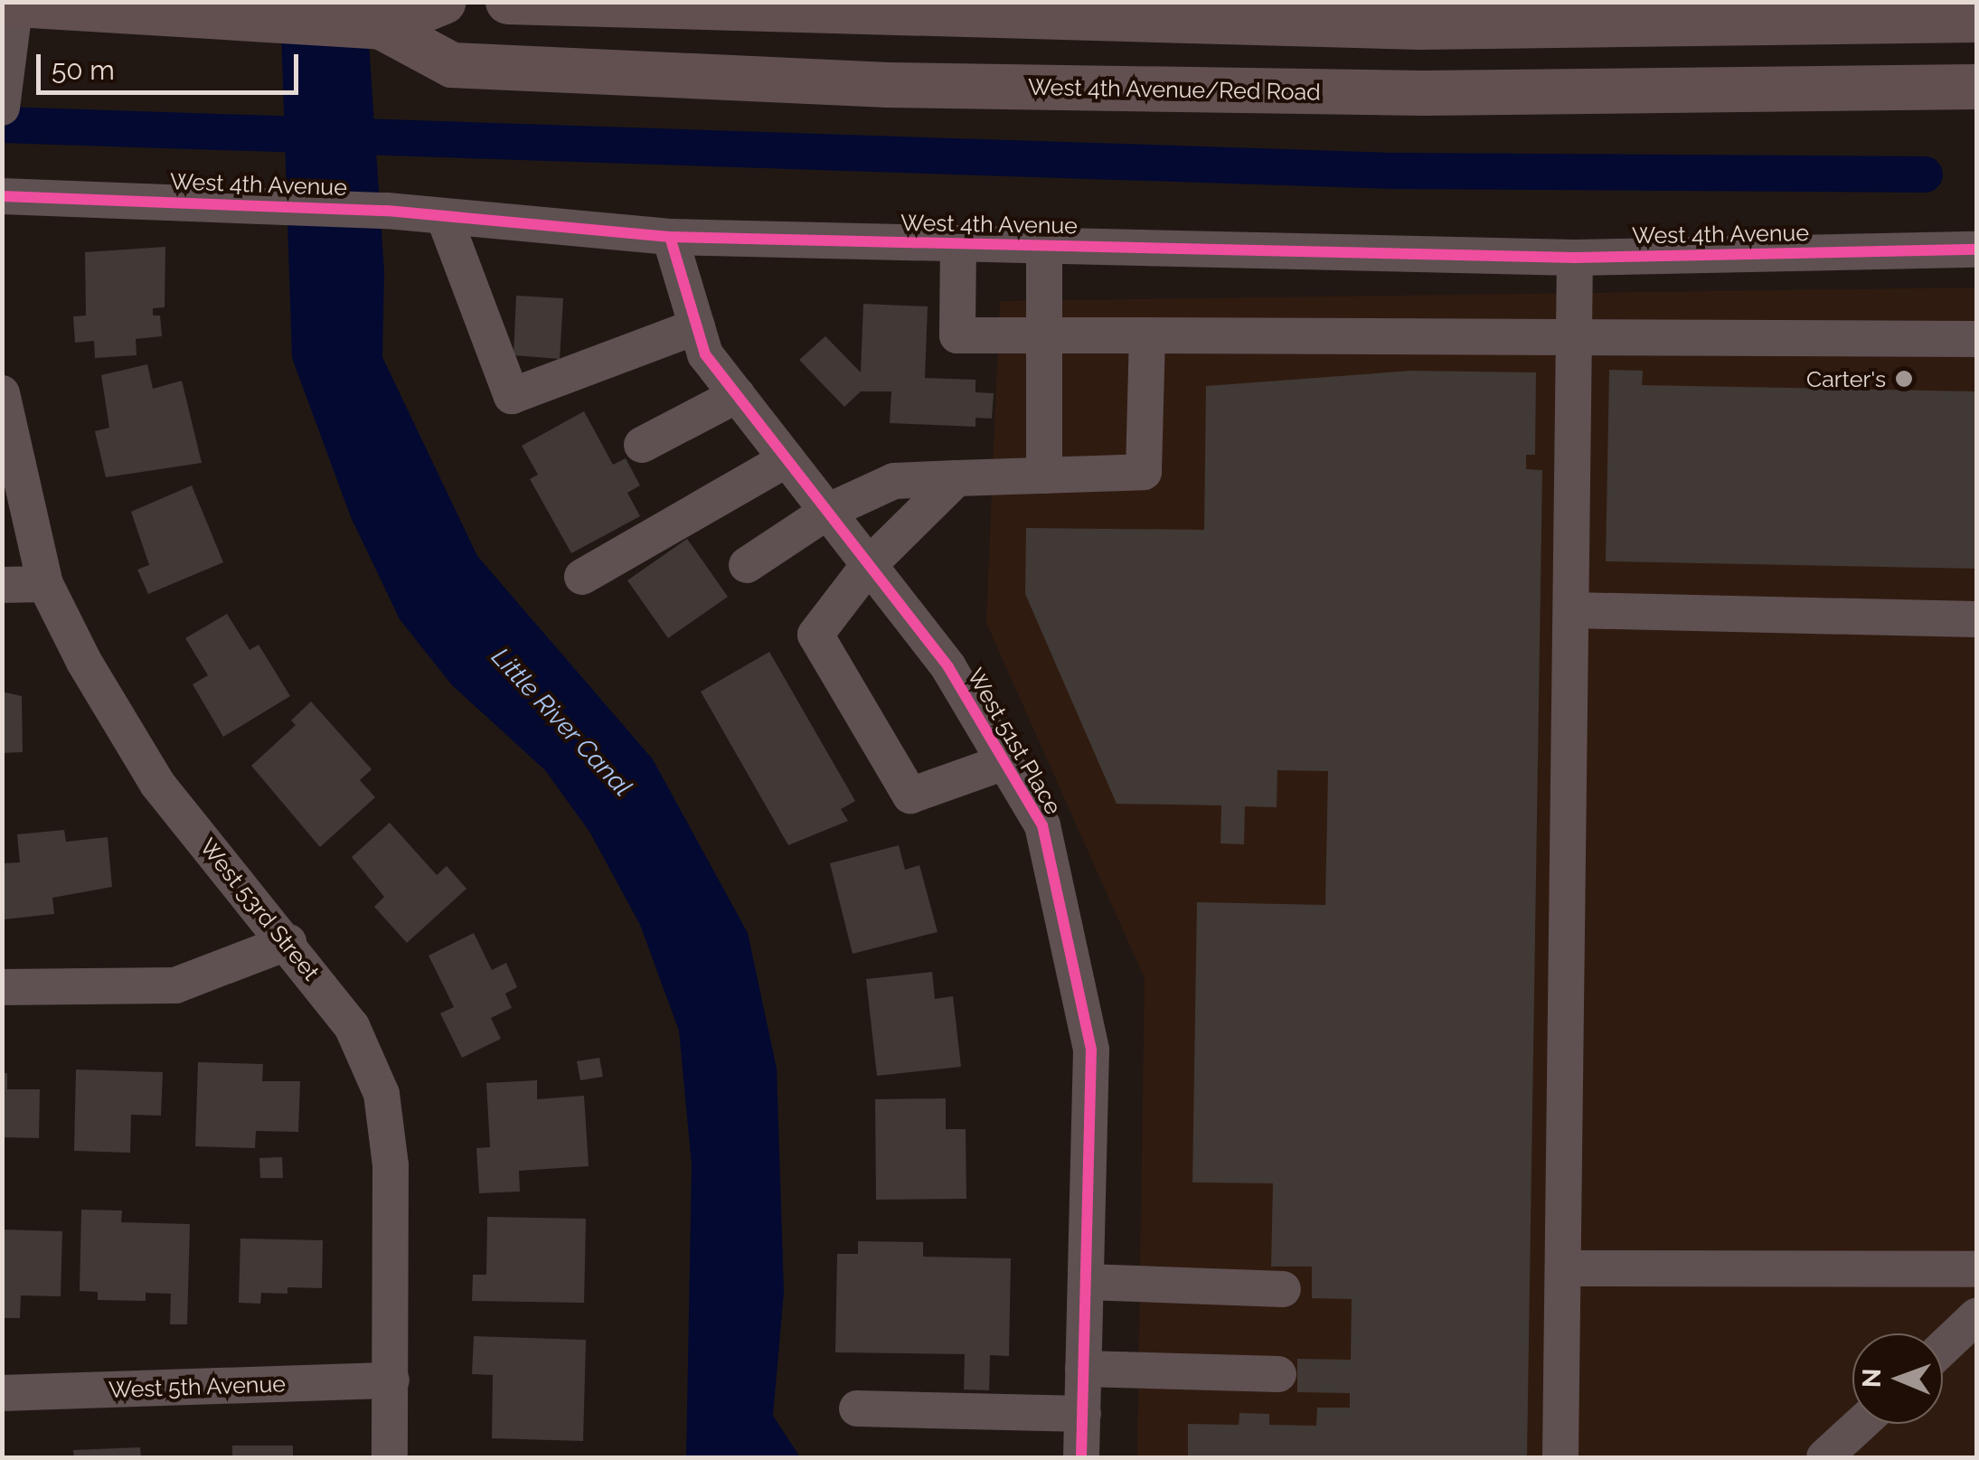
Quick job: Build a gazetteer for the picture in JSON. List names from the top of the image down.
{
  "streets": {
    "main road": ["West 4th Avenue/Red Road"],
    "street": [
      "West 4th Avenue",
      "West 51st Place",
      "West 53rd Street",
      "West 5th Avenue"
    ]
  },
  "crossings": [
    ["West 4th Avenue", "West 51st Place"],
    ["West 53rd Street", "West 5th Avenue"]
  ],
  "water": ["Little River Canal"],
  "places": ["Carter's"],
  "scale_bar": "50 m",
  "north": "left"
}
